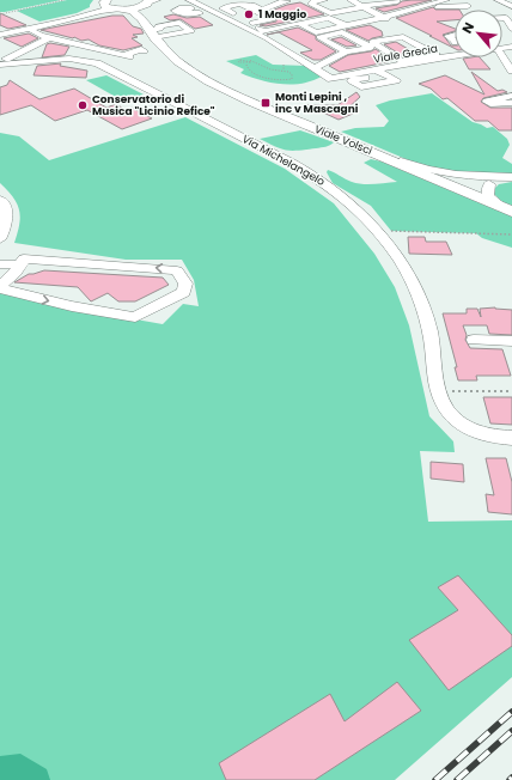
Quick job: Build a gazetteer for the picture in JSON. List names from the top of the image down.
{
  "streets": {
    "main road": ["Viale Volsci"],
    "street": ["Viale Grecia", "Via Michelangelo"]
  },
  "places": {
    "other": ["1 Maggio", "Conservatorio di Musica \"Licinio Refice\""],
    "transit": ["Monti Lepini , inc v Mascagni"]
  },
  "north": "top left"
}
